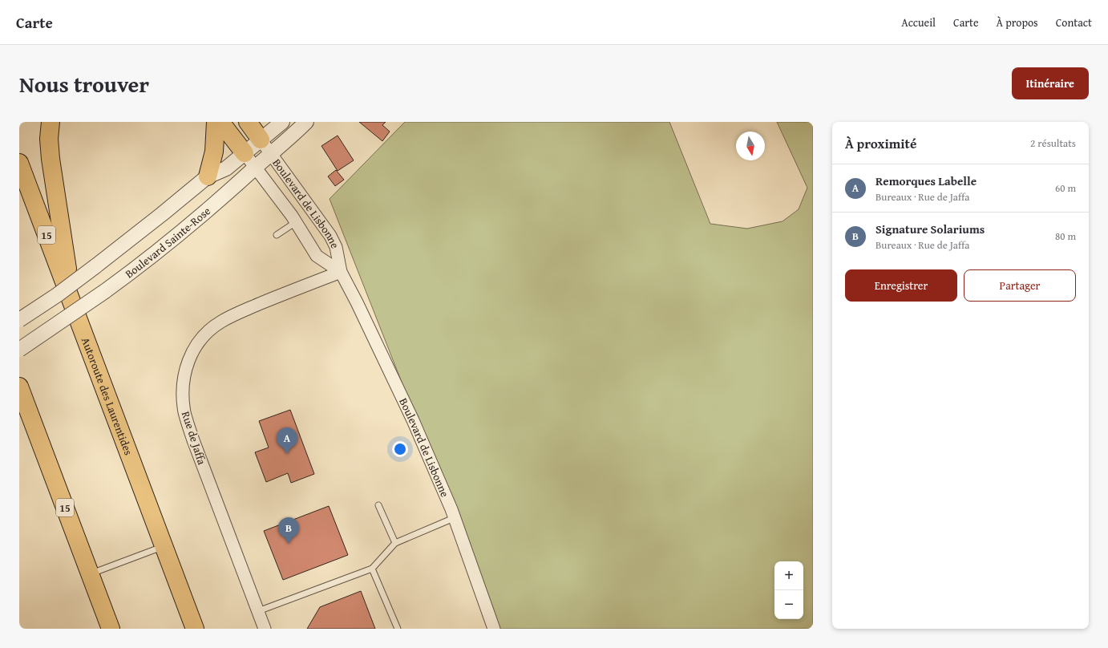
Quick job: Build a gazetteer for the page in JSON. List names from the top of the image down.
{
  "streets": {
    "highway": ["15", "Autoroute des Laurentides"],
    "street": ["Boulevard de Lisbonne", "Boulevard Sainte-Rose", "Rue de Jaffa"]
  },
  "crossings": [
    ["Boulevard de Lisbonne", "Boulevard Sainte-Rose"],
    ["Boulevard de Lisbonne", "Rue de Jaffa"]
  ],
  "north": "bottom",
  "page": {
    "header": "Carte",
    "nav": [
      "Accueil",
      "Carte",
      "À propos",
      "Contact"
    ],
    "title": "Nous trouver",
    "buttons": [
      "Itinéraire",
      ["Enregistrer", "Partager"]
    ],
    "heading": ["À proximité", "2 résultats"],
    "list": [
      {
        "mark": "A",
        "name": "Remorques Labelle",
        "note": "Bureaux · Rue de Jaffa",
        "value": "60 m"
      },
      {
        "mark": "B",
        "name": "Signature Solariums",
        "note": "Bureaux · Rue de Jaffa",
        "value": "80 m"
      }
    ],
    "pins": ["A", "B"],
    "map_buttons": ["+", "−"]
  }
}
